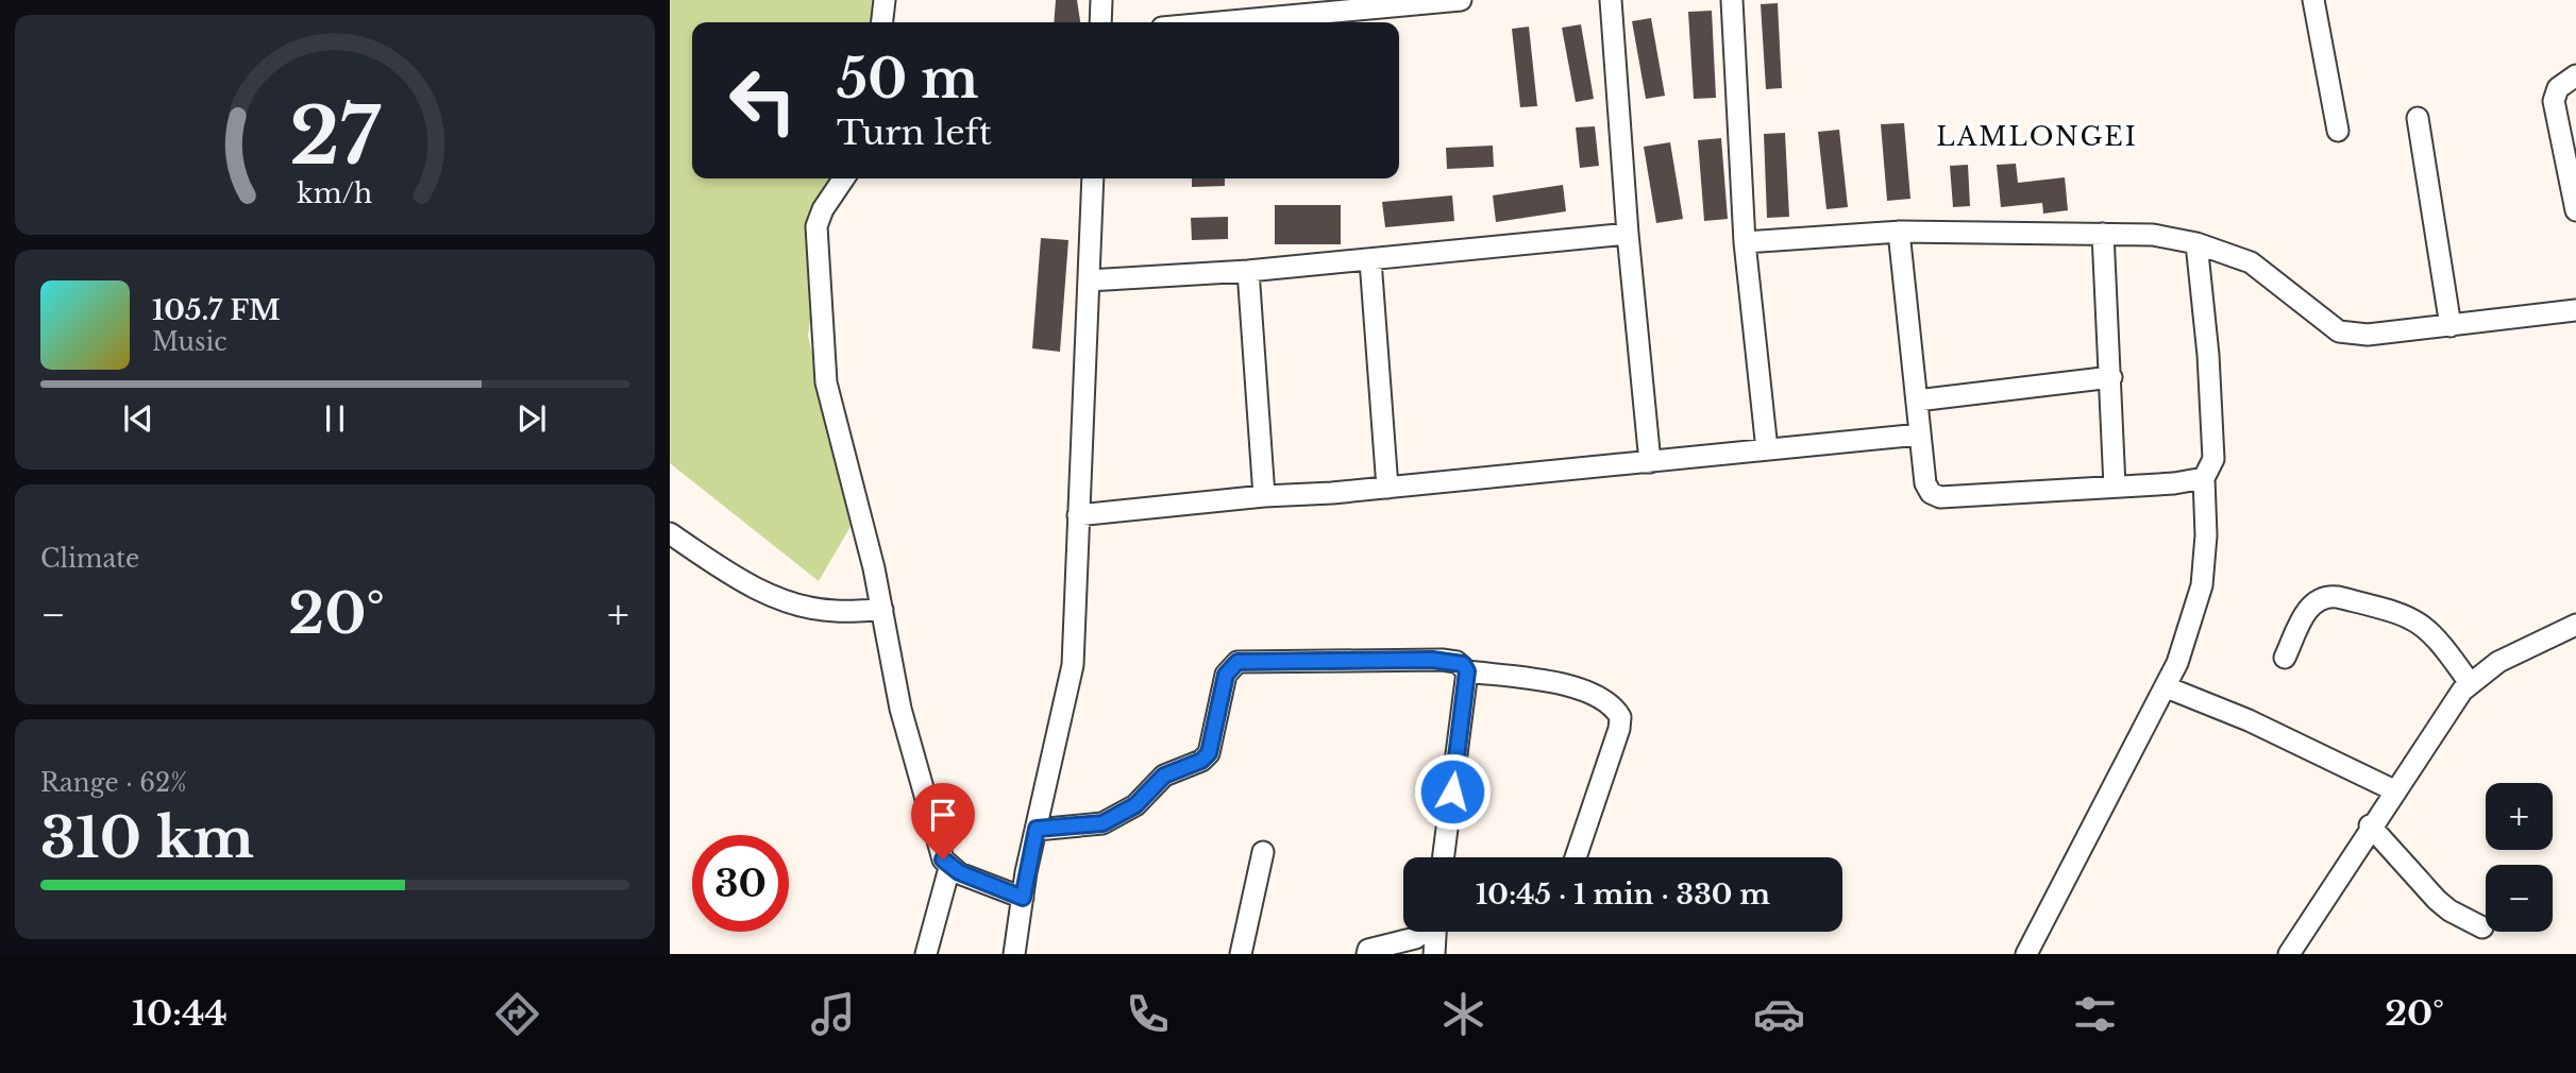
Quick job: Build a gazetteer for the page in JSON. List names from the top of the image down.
{
  "districts": ["LAMLONGEI"],
  "page": {
    "turn": ["50 m", "Turn left"],
    "song": ["105.7 FM", "Music"],
    "tile": [
      "Climate",
      ["Range · 62%", "310 km"]
    ],
    "heat": ["−", "20°", "+"],
    "map_buttons": ["+", "−"],
    "limit": "30",
    "trip": "10:45 · 1 min · 330 m",
    "tabs": ["10:44", "20°"],
    "gauge": ["27", "km/h"]
  }
}
